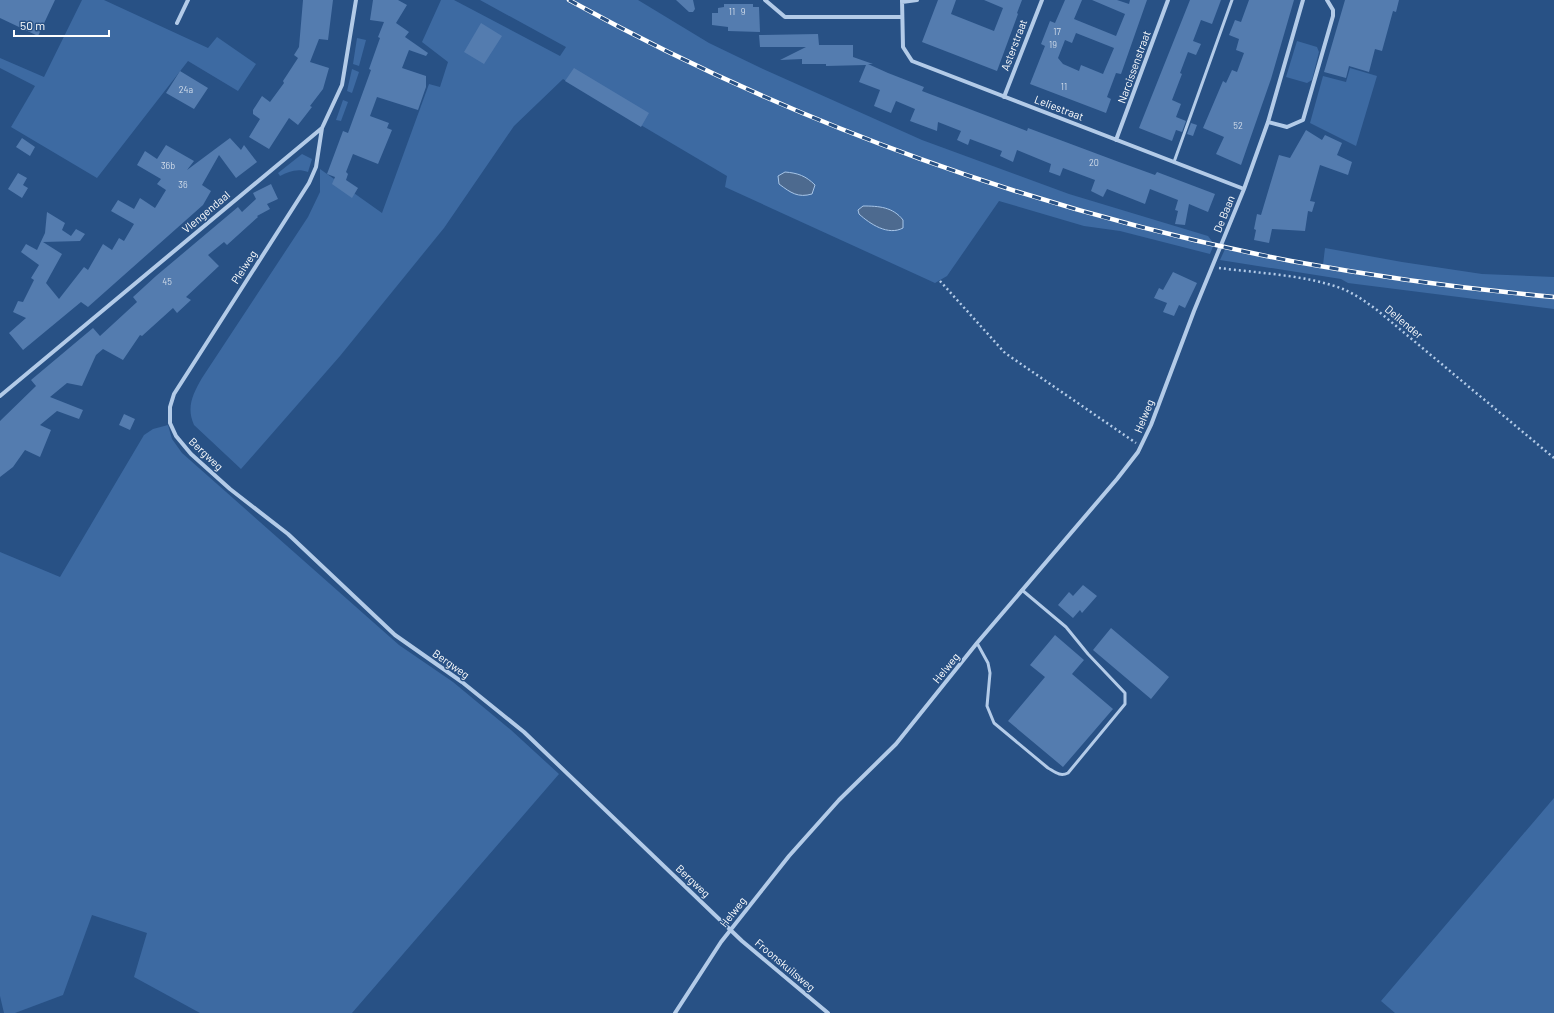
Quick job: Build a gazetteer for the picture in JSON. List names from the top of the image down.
{
  "streets": {
    "street": [
      "Asterstraat",
      "Narcissenstraat",
      "Leliestraat",
      "Vlengendaal",
      "De Baan",
      "Pleiweg",
      "Helweg",
      "Bergweg",
      "Froonskuilsweg"
    ],
    "path": ["Dellender"]
  },
  "crossings": [
    ["Asterstraat", "Leliestraat"],
    ["Narcissenstraat", "Leliestraat"],
    ["Leliestraat", "De Baan"],
    ["Vlengendaal", "Pleiweg"],
    ["De Baan", "Dellender"],
    ["De Baan", "Helweg"],
    ["Pleiweg", "Bergweg"],
    ["Helweg", "Bergweg"],
    ["Helweg", "Froonskuilsweg"],
    ["Bergweg", "Froonskuilsweg"]
  ],
  "house_numbers": [
    "11",
    "9",
    "17",
    "19",
    "11",
    "24a",
    "52",
    "20",
    "36b",
    "36",
    "45"
  ],
  "scale_bar": "50 m"
}
